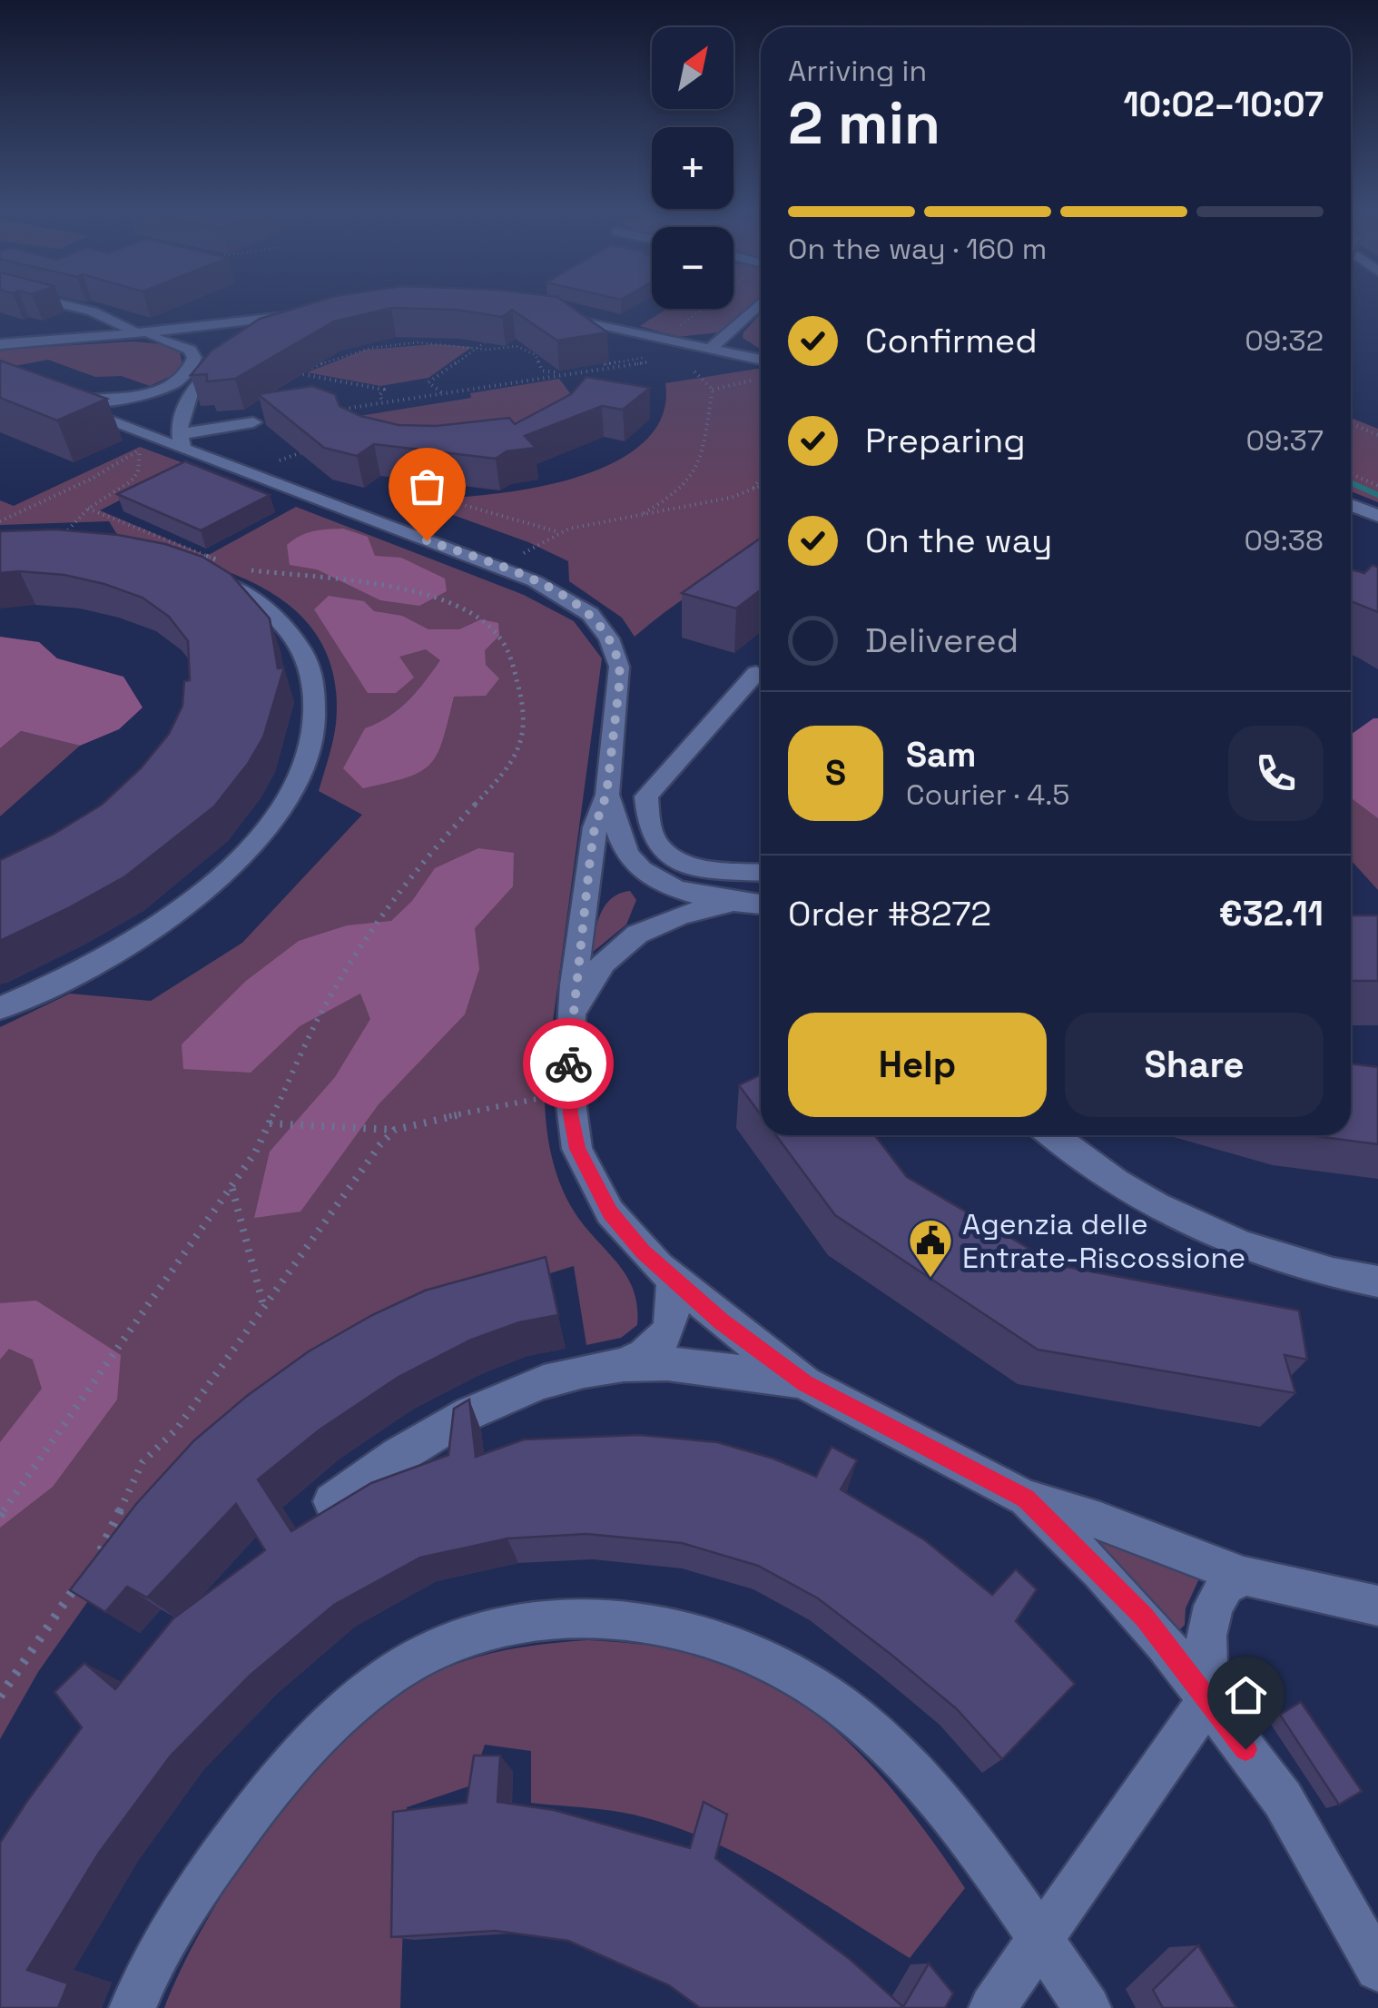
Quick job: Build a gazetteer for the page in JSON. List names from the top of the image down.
{
  "places": {
    "public building": ["Agenzia delle Entrate-Riscossione"]
  },
  "north": "top right",
  "page": {
    "map_buttons": ["+", "−"],
    "heading": ["2 min", "Arriving in", "10:02–10:07"],
    "panel": [
      "Sam",
      "Courier · 4.5",
      "Order #8272",
      "€32.11"
    ],
    "bar": "On the way · 160 m",
    "list": [
      ["Confirmed", "09:32"],
      ["Preparing", "09:37"],
      ["On the way", "09:38"],
      "Delivered"
    ],
    "round": "S",
    "buttons": ["Help", "Share"]
  }
}
